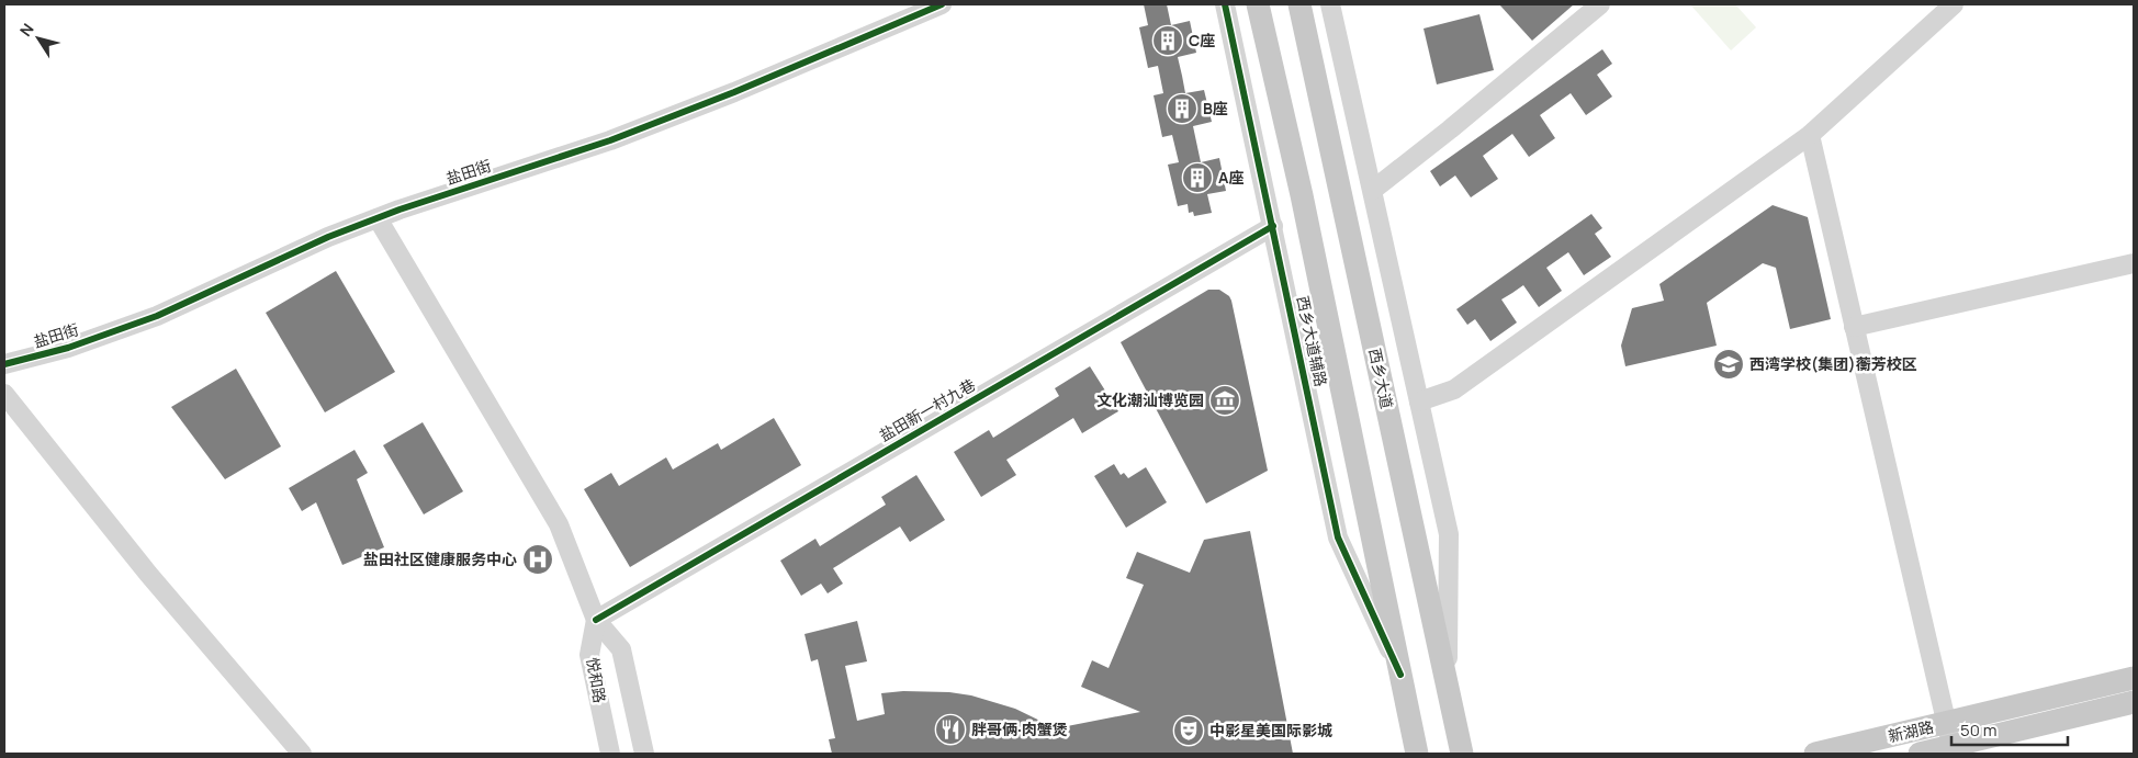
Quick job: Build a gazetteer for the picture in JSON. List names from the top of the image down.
{
  "streets": {
    "main road": ["西乡大道", "新湖路"],
    "street": [
      "盐田街",
      "西乡大道辅路",
      "盐田新一村九巷",
      "悦和路"
    ]
  },
  "crossings": [
    ["西乡大道辅路", "盐田新一村九巷"],
    ["盐田新一村九巷", "悦和路"]
  ],
  "places": {
    "building": ["C座", "B座", "A座"],
    "school or university": ["西湾学校(集团)蘅芳校区"],
    "museum": ["文化潮汕博览园"],
    "hospital": ["盐田社区健康服务中心"],
    "restaurant": ["胖哥俩·肉蟹煲"],
    "theatre": ["中影星美国际影城"]
  },
  "scale_bar": "50 m",
  "north": "top left"
}
